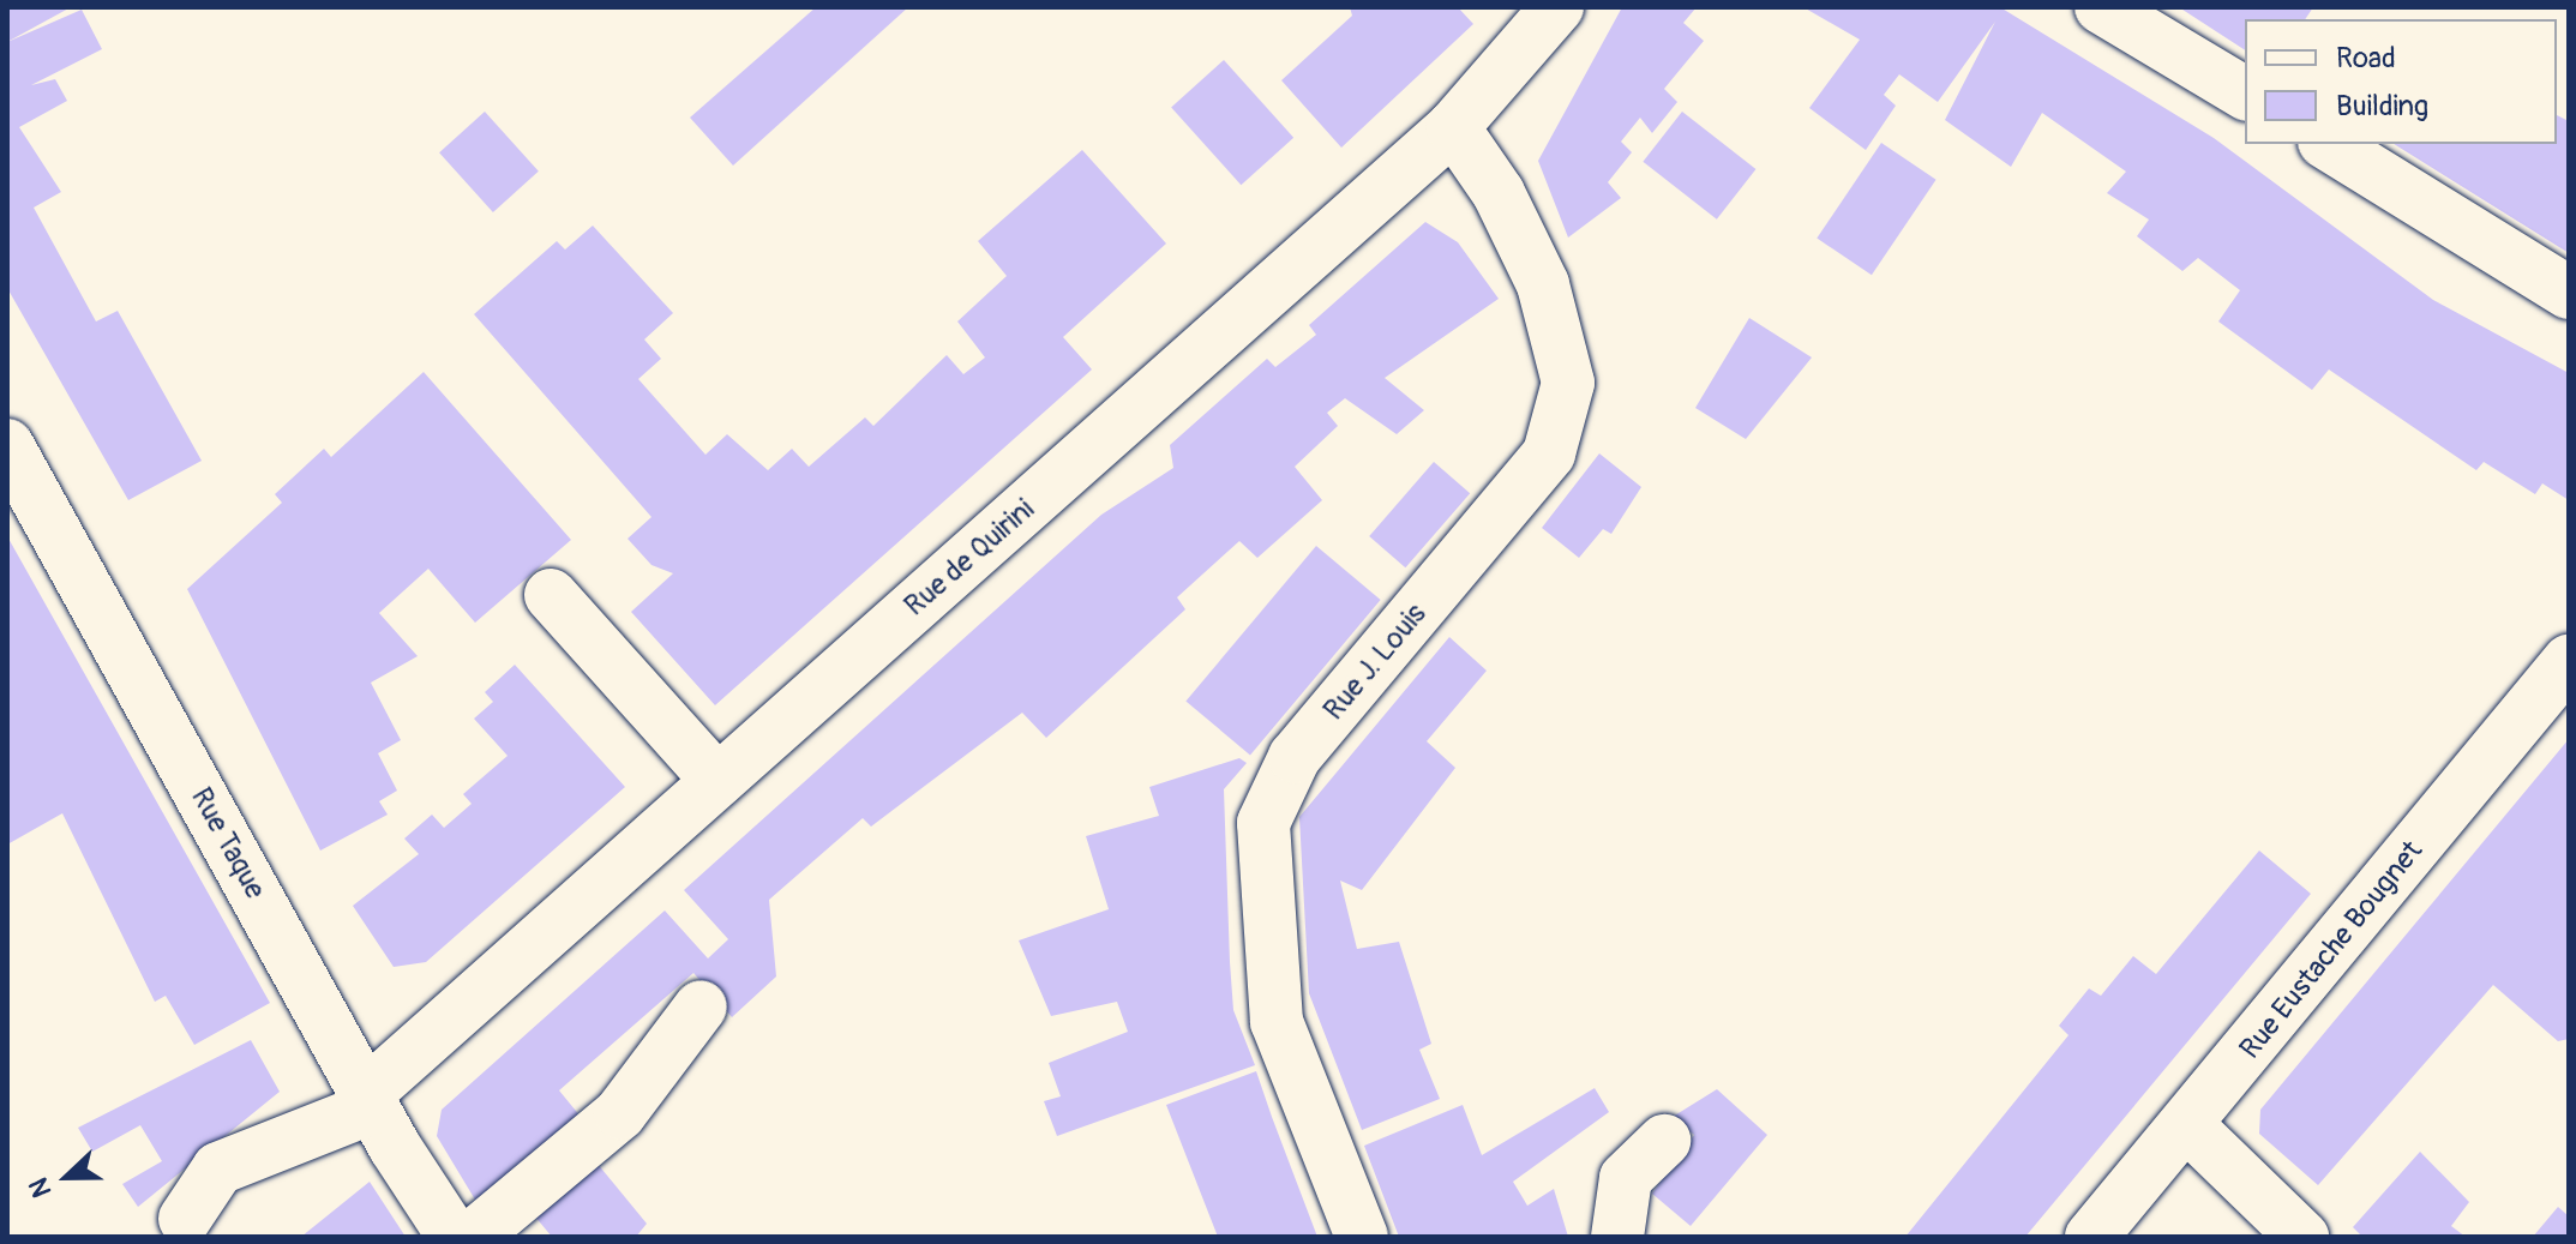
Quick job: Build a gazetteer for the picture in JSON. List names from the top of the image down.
{
  "streets": {
    "street": [
      "Rue de Quirini",
      "Rue J. Louis",
      "Rue Taque",
      "Rue Eustache Bougnet"
    ]
  },
  "crossings": [
    ["Rue de Quirini", "Rue J. Louis"],
    ["Rue de Quirini", "Rue Taque"]
  ],
  "legend": ["Road", "Building"],
  "north": "left"
}
